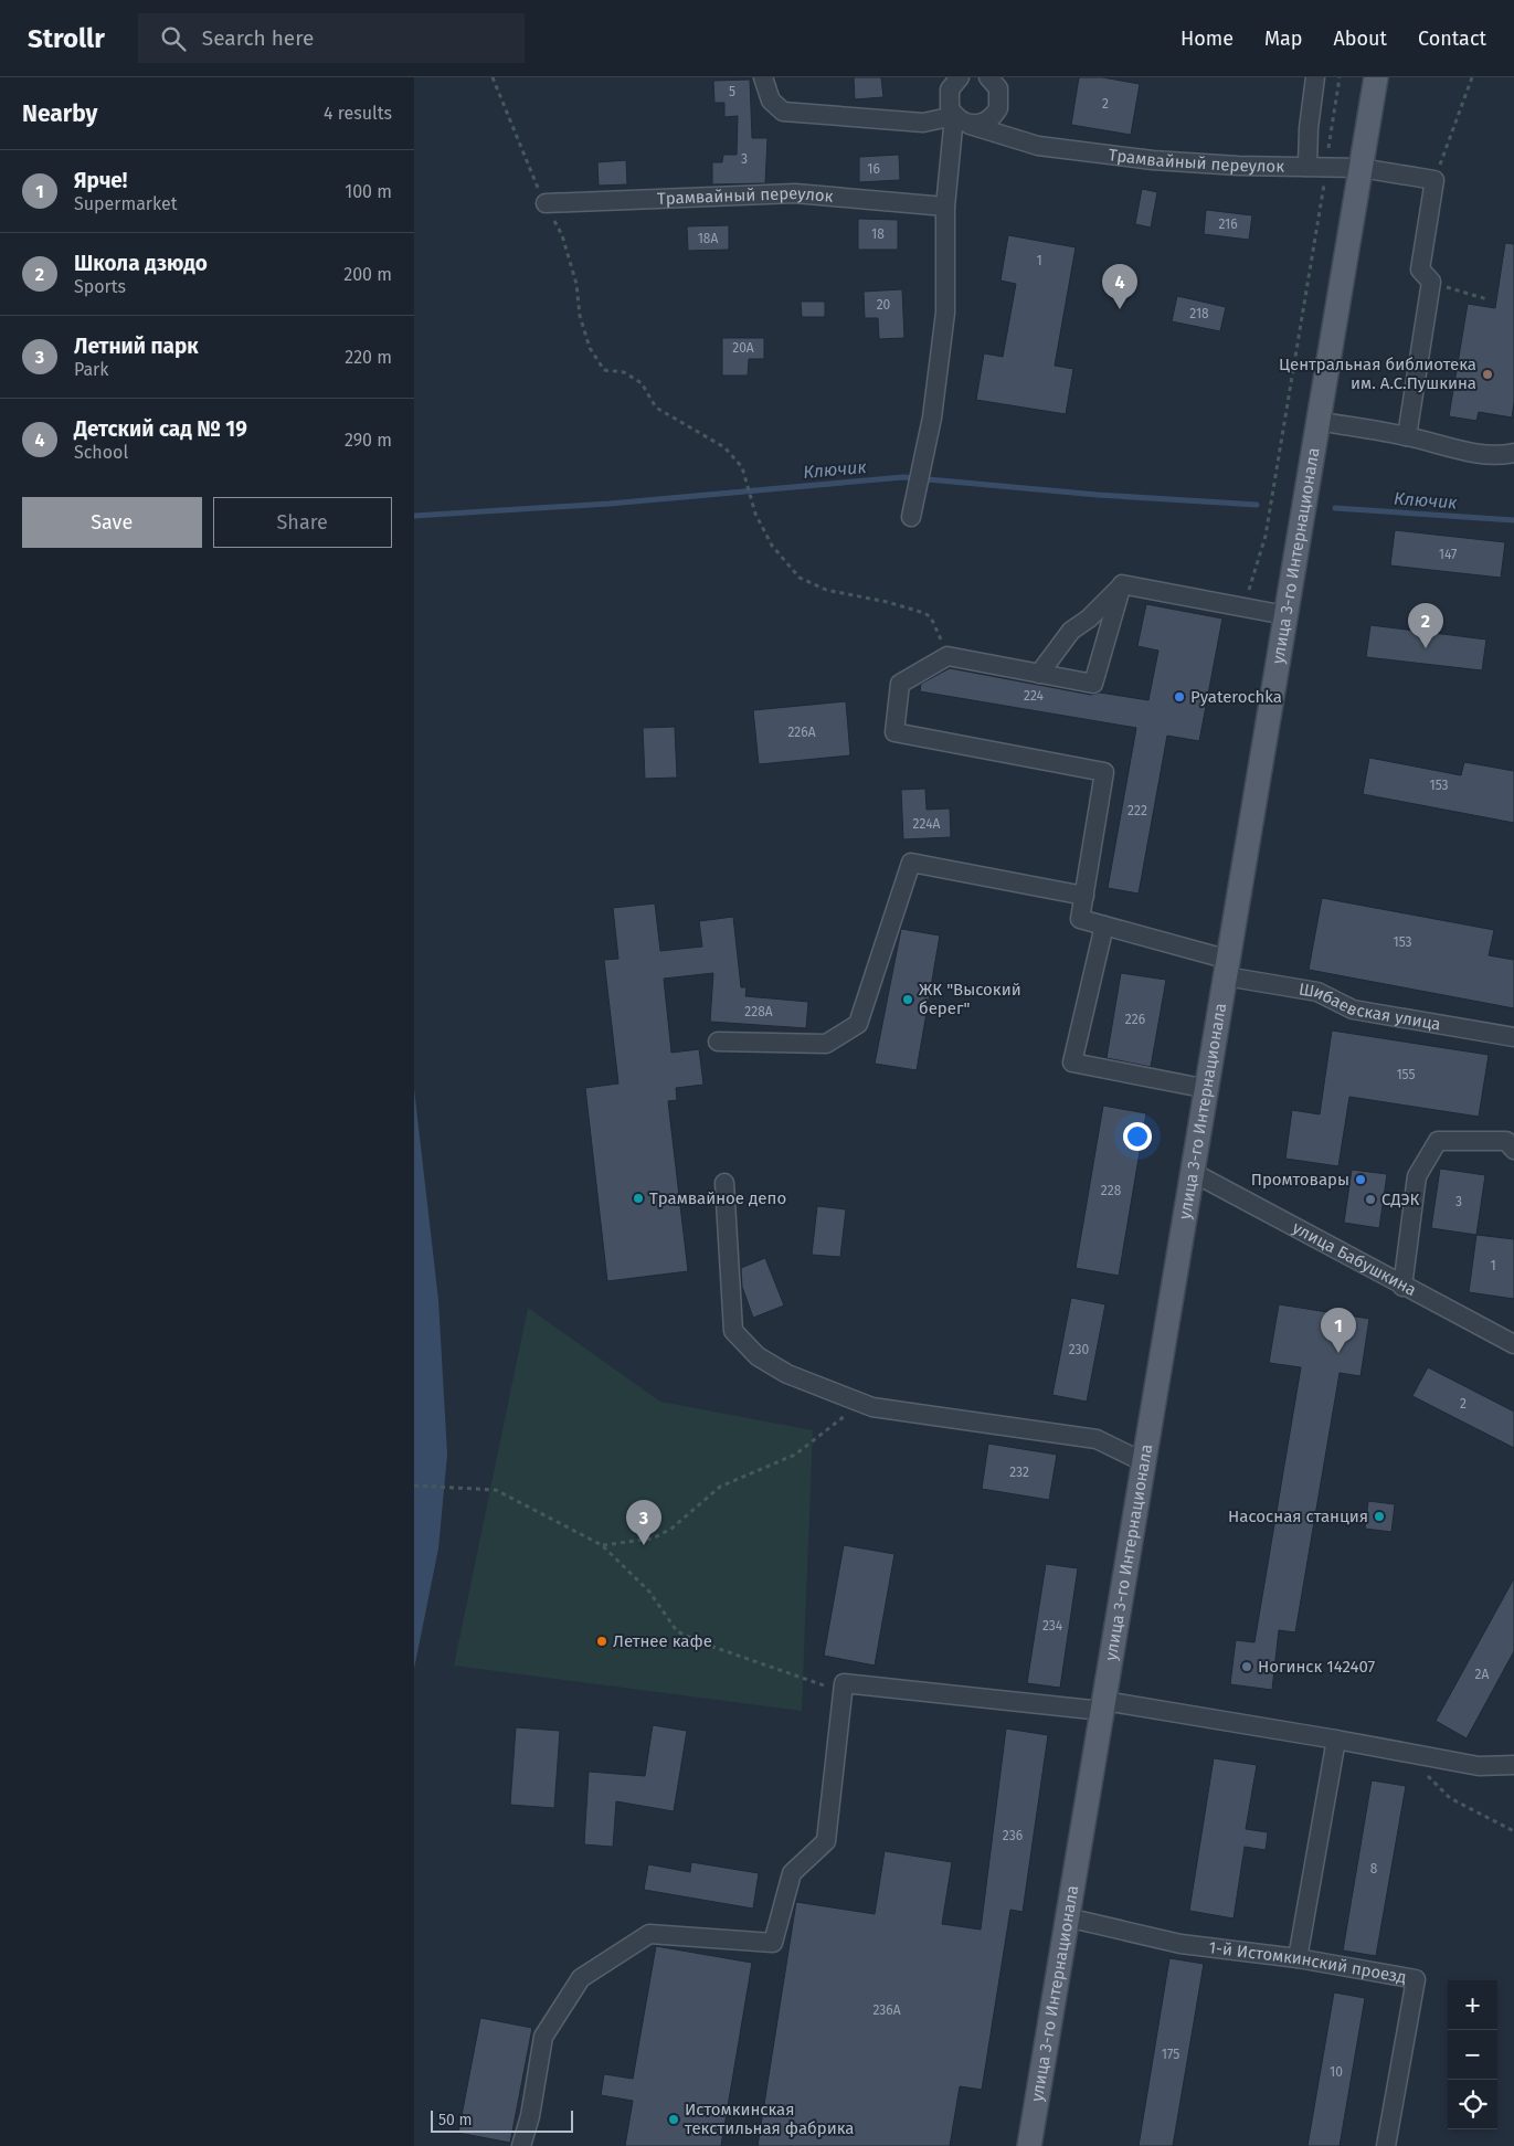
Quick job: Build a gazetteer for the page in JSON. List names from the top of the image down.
{
  "streets": {
    "main road": ["улица 3-го Интернационала"],
    "street": [
      "Трамвайный переулок",
      "Шибаевская улица",
      "улица Бабушкина",
      "1-й Истомкинский проезд"
    ]
  },
  "crossings": [
    ["Трамвайный переулок", "улица 3-го Интернационала"],
    ["улица 3-го Интернационала", "Шибаевская улица"],
    ["улица 3-го Интернационала", "улица Бабушкина"],
    ["улица 3-го Интернационала", "1-й Истомкинский проезд"]
  ],
  "water": ["Ключик"],
  "places": [
    "Центральная библиотека им. А.С.Пушкина",
    "Pyaterochka",
    "ЖК \"Высокий берег\"",
    "Промтовары",
    "Трамвайное депо",
    "СДЭК",
    "Насосная станция",
    "Летнее кафе",
    "Ногинск 142407",
    "Истомкинская текстильная фабрика"
  ],
  "house_numbers": [
    "5",
    "2",
    "3",
    "16",
    "216",
    "18",
    "18А",
    "1",
    "20",
    "218",
    "20А",
    "147",
    "224",
    "226А",
    "153",
    "222",
    "224А",
    "153",
    "228А",
    "226",
    "155",
    "228",
    "3",
    "1",
    "230",
    "2",
    "232",
    "234",
    "2А",
    "236",
    "8",
    "236А",
    "175",
    "10"
  ],
  "scale_bar": "50 m",
  "page": {
    "header": "Strollr",
    "search": "Search here",
    "nav": [
      "Home",
      "Map",
      "About",
      "Contact"
    ],
    "heading": ["Nearby", "4 results"],
    "list": [
      {
        "mark": "1",
        "name": "Ярче!",
        "note": "Supermarket",
        "value": "100 m"
      },
      {
        "mark": "2",
        "name": "Школа дзюдо",
        "note": "Sports",
        "value": "200 m"
      },
      {
        "mark": "3",
        "name": "Летний парк",
        "note": "Park",
        "value": "220 m"
      },
      {
        "mark": "4",
        "name": "Детский сад № 19",
        "note": "School",
        "value": "290 m"
      }
    ],
    "pins": [
      "4",
      "2",
      "1",
      "3"
    ],
    "buttons": ["Save", "Share"],
    "map_buttons": ["+", "−"],
    "scale": "50 m"
  }
}
